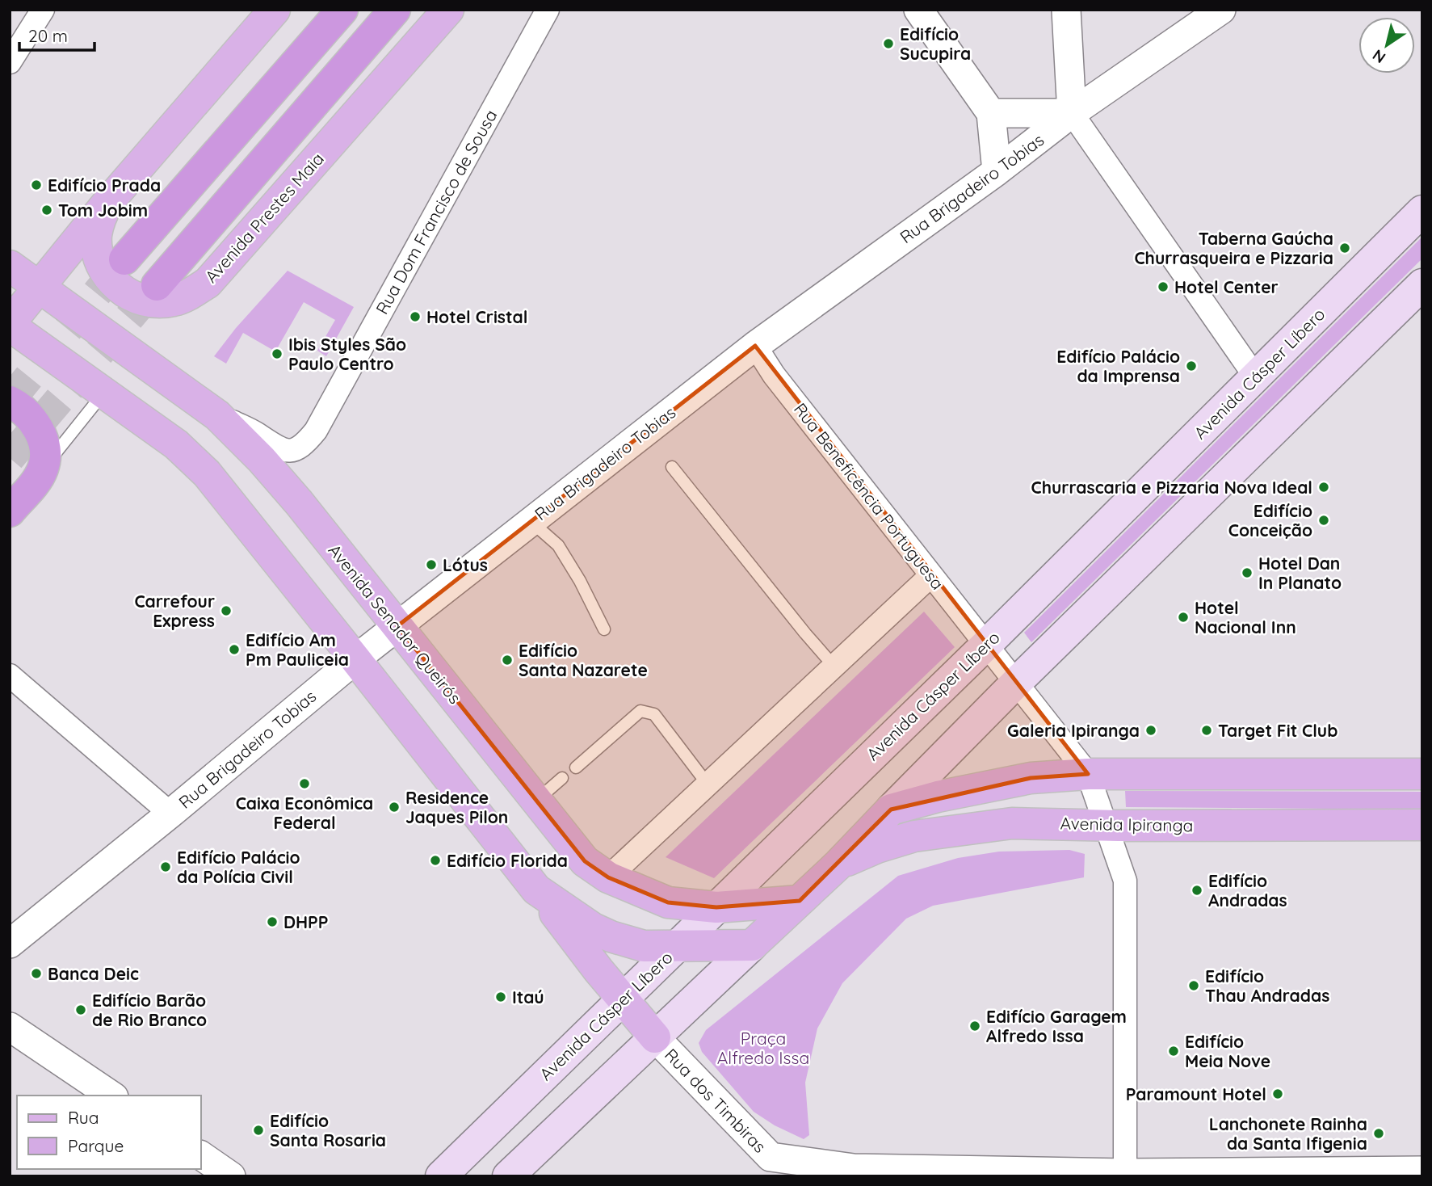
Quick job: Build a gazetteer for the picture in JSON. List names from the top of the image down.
{
  "streets": {
    "highway": ["Avenida Prestes Maia"],
    "main road": ["Avenida Cásper Líbero", "Avenida Senador Queirós", "Avenida Ipiranga"],
    "street": [
      "Rua Brigadeiro Tobias",
      "Rua Dom Francisco de Sousa",
      "Rua Beneficência Portuguesa",
      "Rua dos Timbiras"
    ]
  },
  "crossings": [
    ["Rua Brigadeiro Tobias", "Rua Beneficência Portuguesa"],
    ["Rua Brigadeiro Tobias", "Avenida Senador Queirós"],
    ["Rua Dom Francisco de Sousa", "Avenida Senador Queirós"],
    ["Avenida Prestes Maia", "Avenida Senador Queirós"],
    ["Avenida Cásper Líbero", "Rua Beneficência Portuguesa"],
    ["Avenida Cásper Líbero", "Avenida Senador Queirós"],
    ["Rua Beneficência Portuguesa", "Avenida Ipiranga"],
    ["Rua Beneficência Portuguesa", "Rua dos Timbiras"]
  ],
  "parks": ["Praça Alfredo Issa"],
  "places": [
    "Edifício Sucupira",
    "Edifício Prada",
    "Tom Jobim",
    "Taberna Gaúcha Churrasqueira e Pizzaria",
    "Hotel Center",
    "Hotel Cristal",
    "Ibis Styles São Paulo Centro",
    "Edifício Palácio da Imprensa",
    "Churrascaria e Pizzaria Nova Ideal",
    "Edifício Conceição",
    "Lótus",
    "Hotel Dan In Planato",
    "Carrefour Express",
    "Hotel Nacional Inn",
    "Edifício Am Pm Pauliceia",
    "Edifício Santa Nazarete",
    "Galeria Ipiranga",
    "Target Fit Club",
    "Caixa Econômica Federal",
    "Residence Jaques Pilon",
    "Edifício Florida",
    "Edifício Palácio da Polícia Civil",
    "Edifício Andradas",
    "DHPP",
    "Banca Deic",
    "Edifício Thau Andradas",
    "Itaú",
    "Edifício Barão de Rio Branco",
    "Edifício Garagem Alfredo Issa",
    "Edifício Meia Nove",
    "Paramount Hotel",
    "Edifício Santa Rosaria",
    "Lanchonete Rainha da Santa Ifigenia"
  ],
  "legend": ["Rua", "Parque"],
  "scale_bar": "20 m",
  "north": "bottom left"
}
